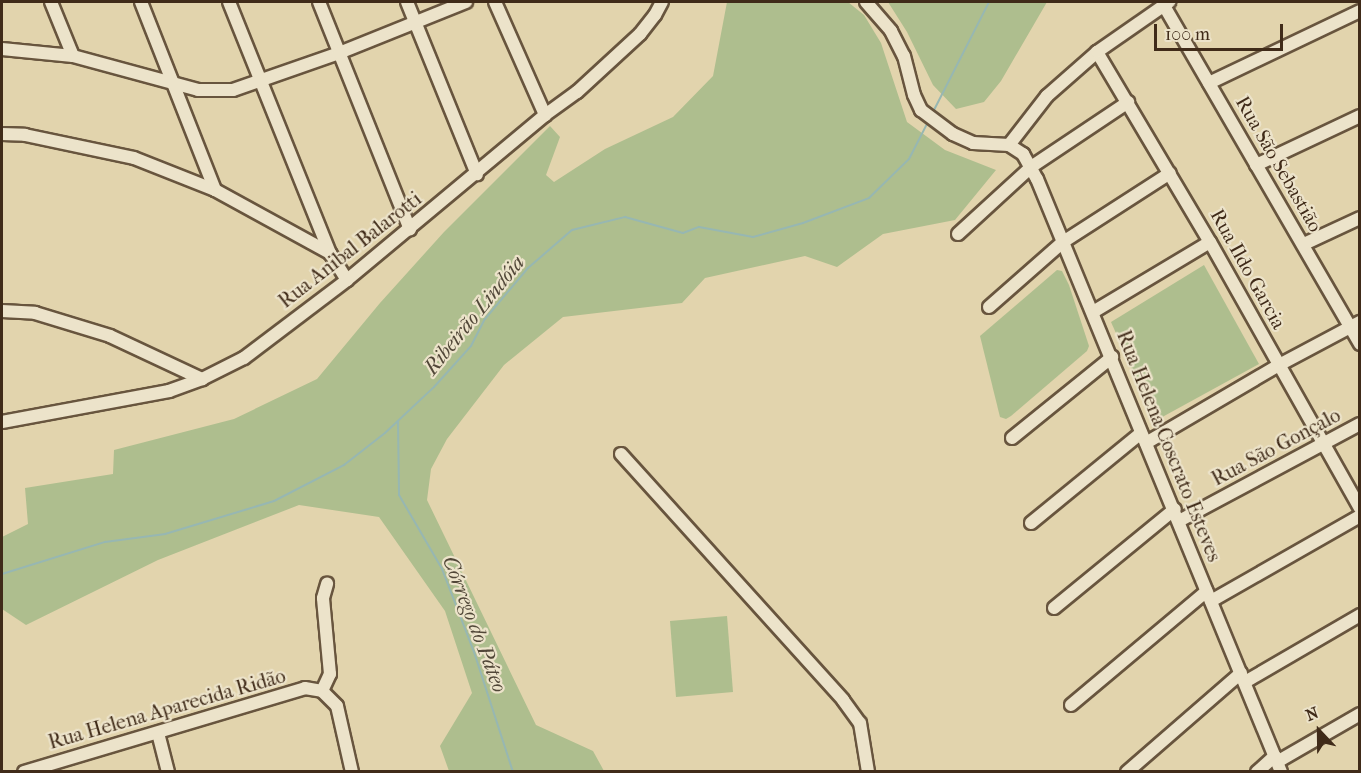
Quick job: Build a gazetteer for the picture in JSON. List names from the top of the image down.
{
  "streets": {
    "street": [
      "Rua São Sebastião",
      "Rua Anibal Balarotti",
      "Rua Ildo Garcia",
      "Rua Helena Coscrato Esteves",
      "Rua São Gonçalo",
      "Rua Helena Aparecida Ridão"
    ]
  },
  "crossings": [
    ["Rua Ildo Garcia", "Rua São Gonçalo"],
    ["Rua Helena Coscrato Esteves", "Rua São Gonçalo"]
  ],
  "water": ["Ribeirão Lindóia", "Córrego do Páteo"],
  "scale_bar": "100 m",
  "north": "top"
}
